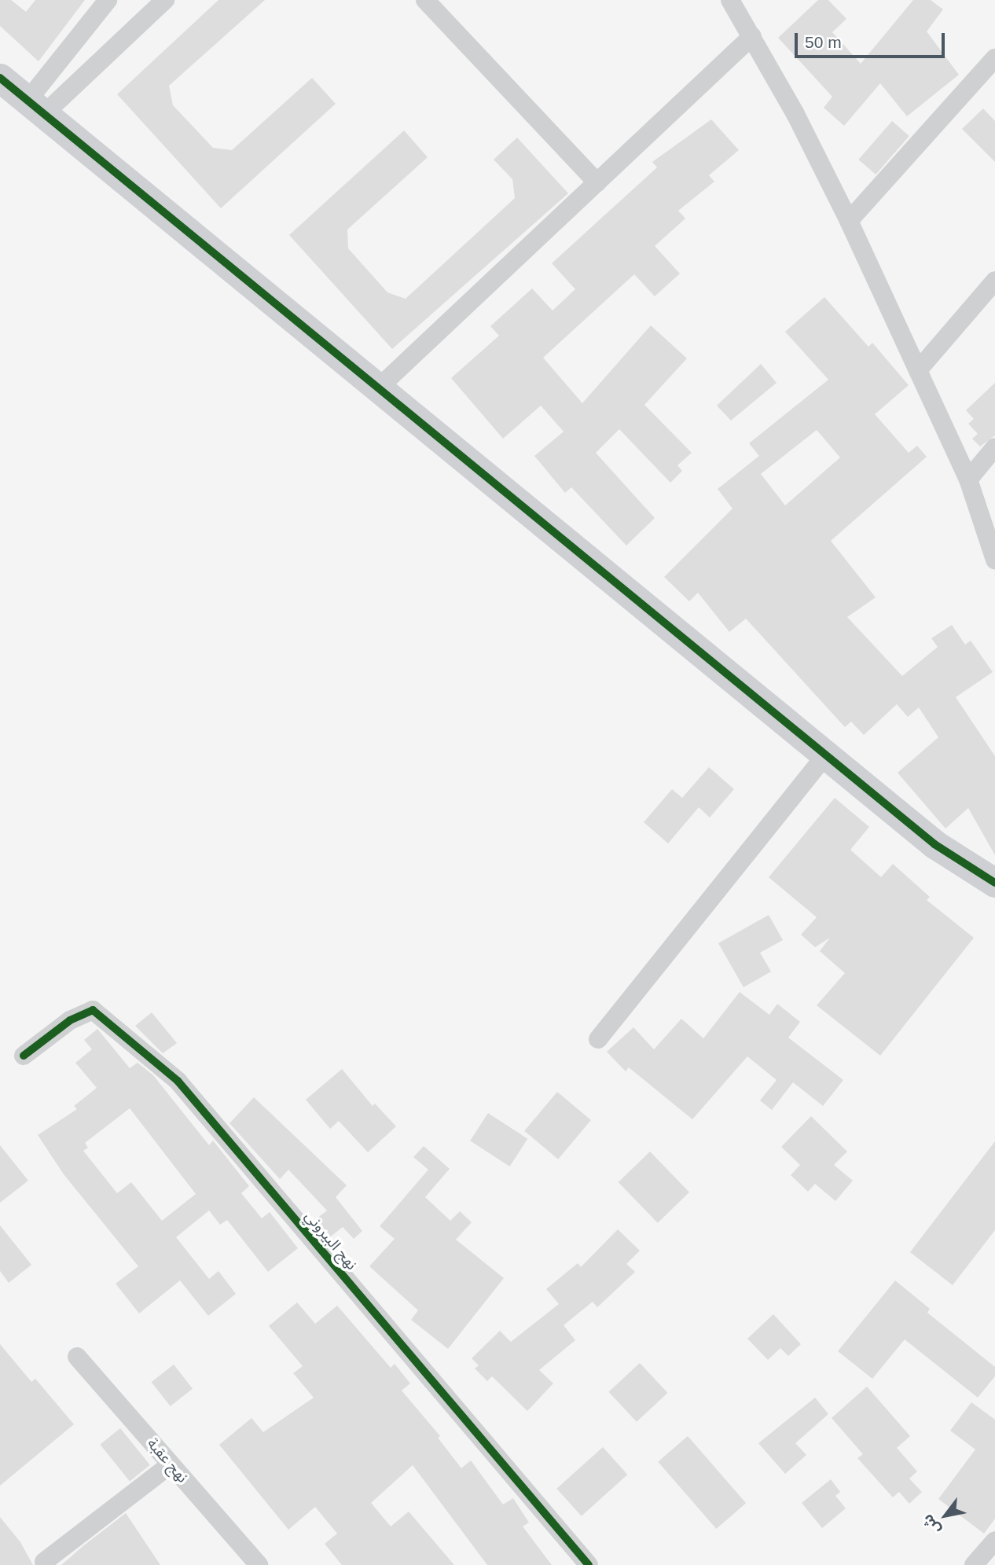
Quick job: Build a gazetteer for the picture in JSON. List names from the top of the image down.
{
  "streets": {
    "street": ["نهج البيروني", "نهج عقبة"]
  },
  "scale_bar": "50 m",
  "north": "bottom left"
}
